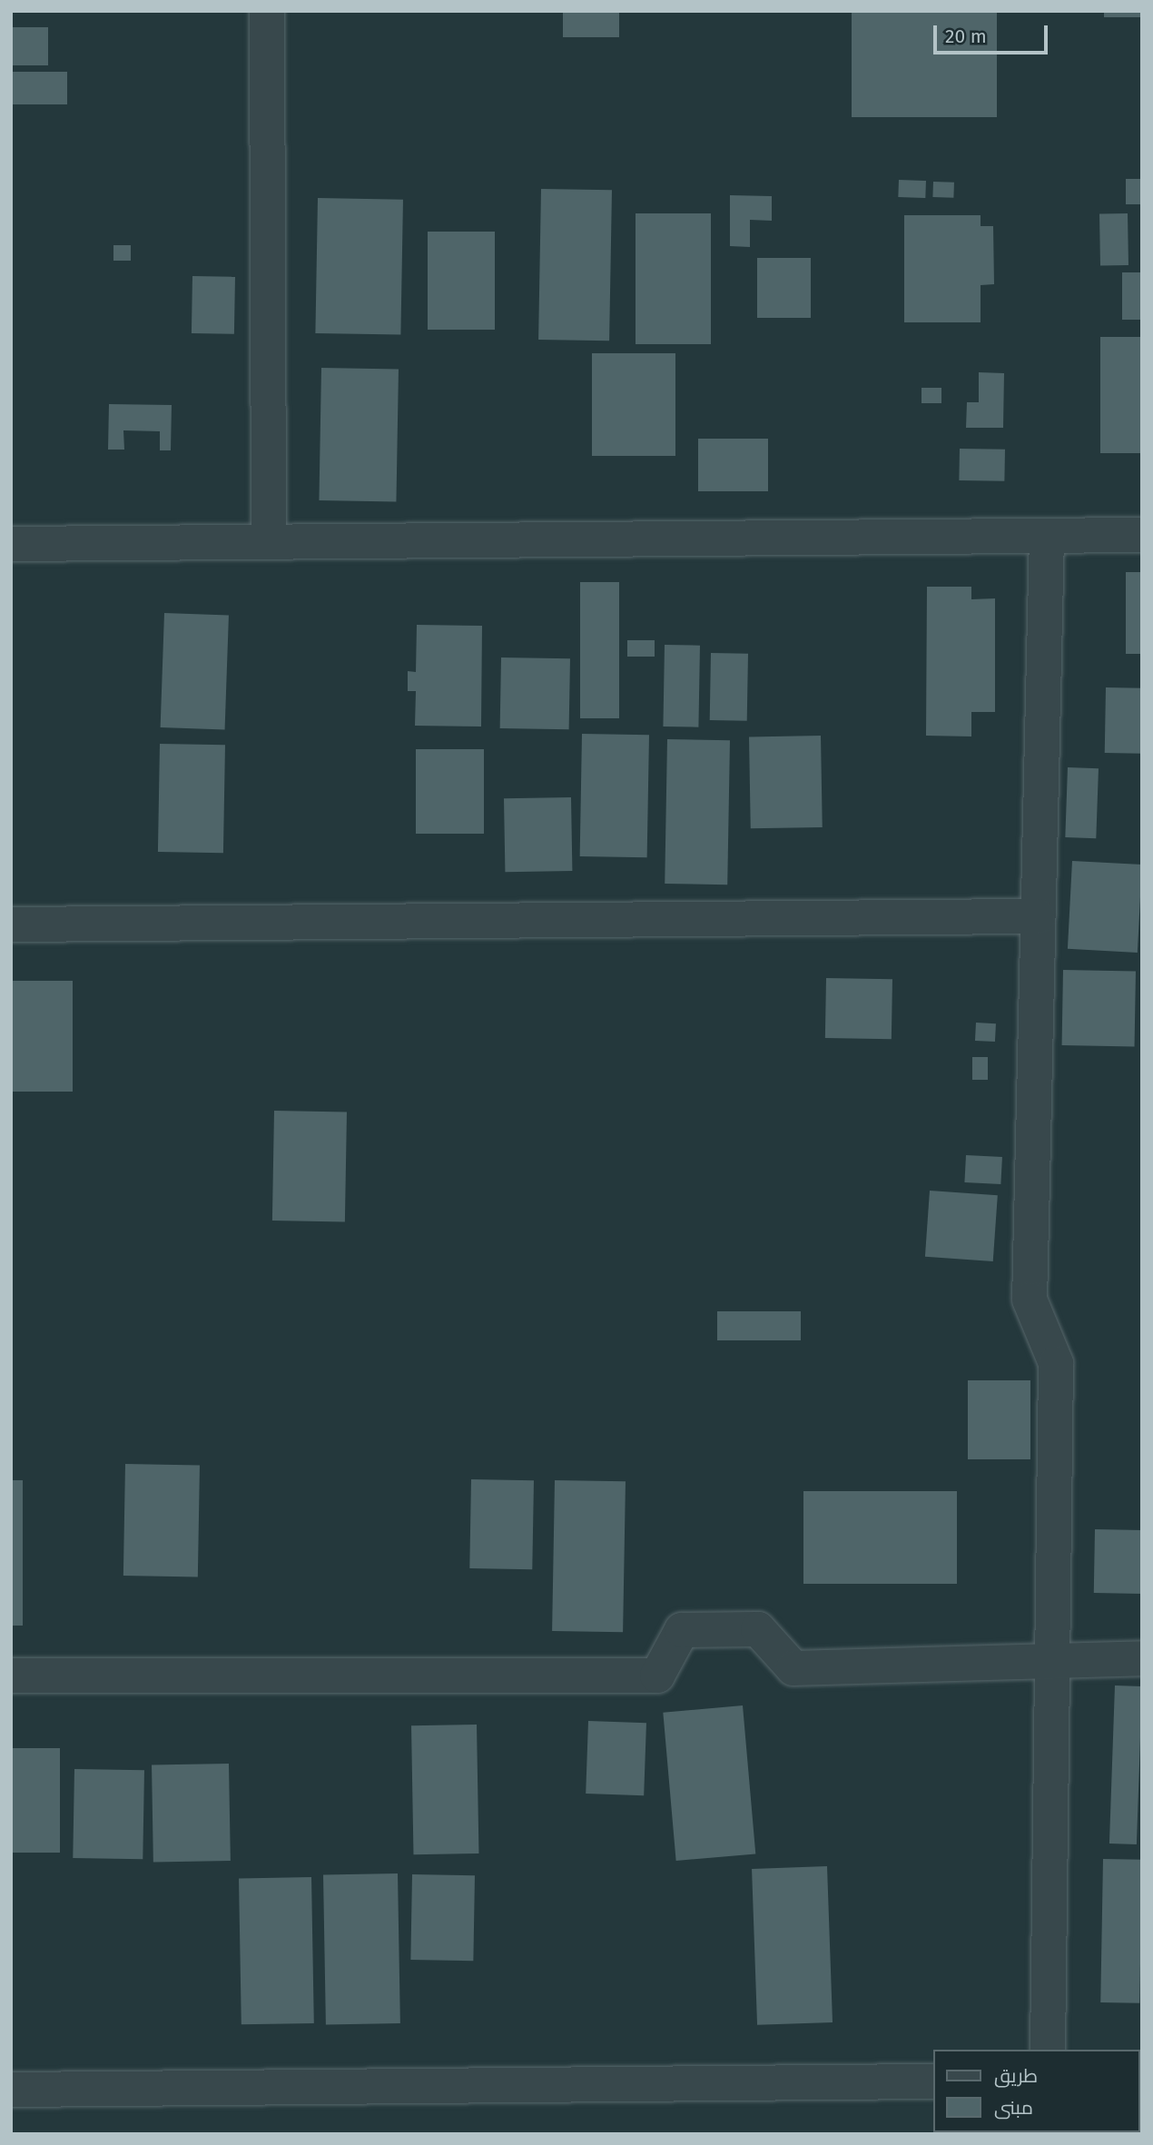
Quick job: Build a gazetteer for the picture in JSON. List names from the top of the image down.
{
  "legend": ["طريق", "مبنى"],
  "scale_bar": "20 m"
}
